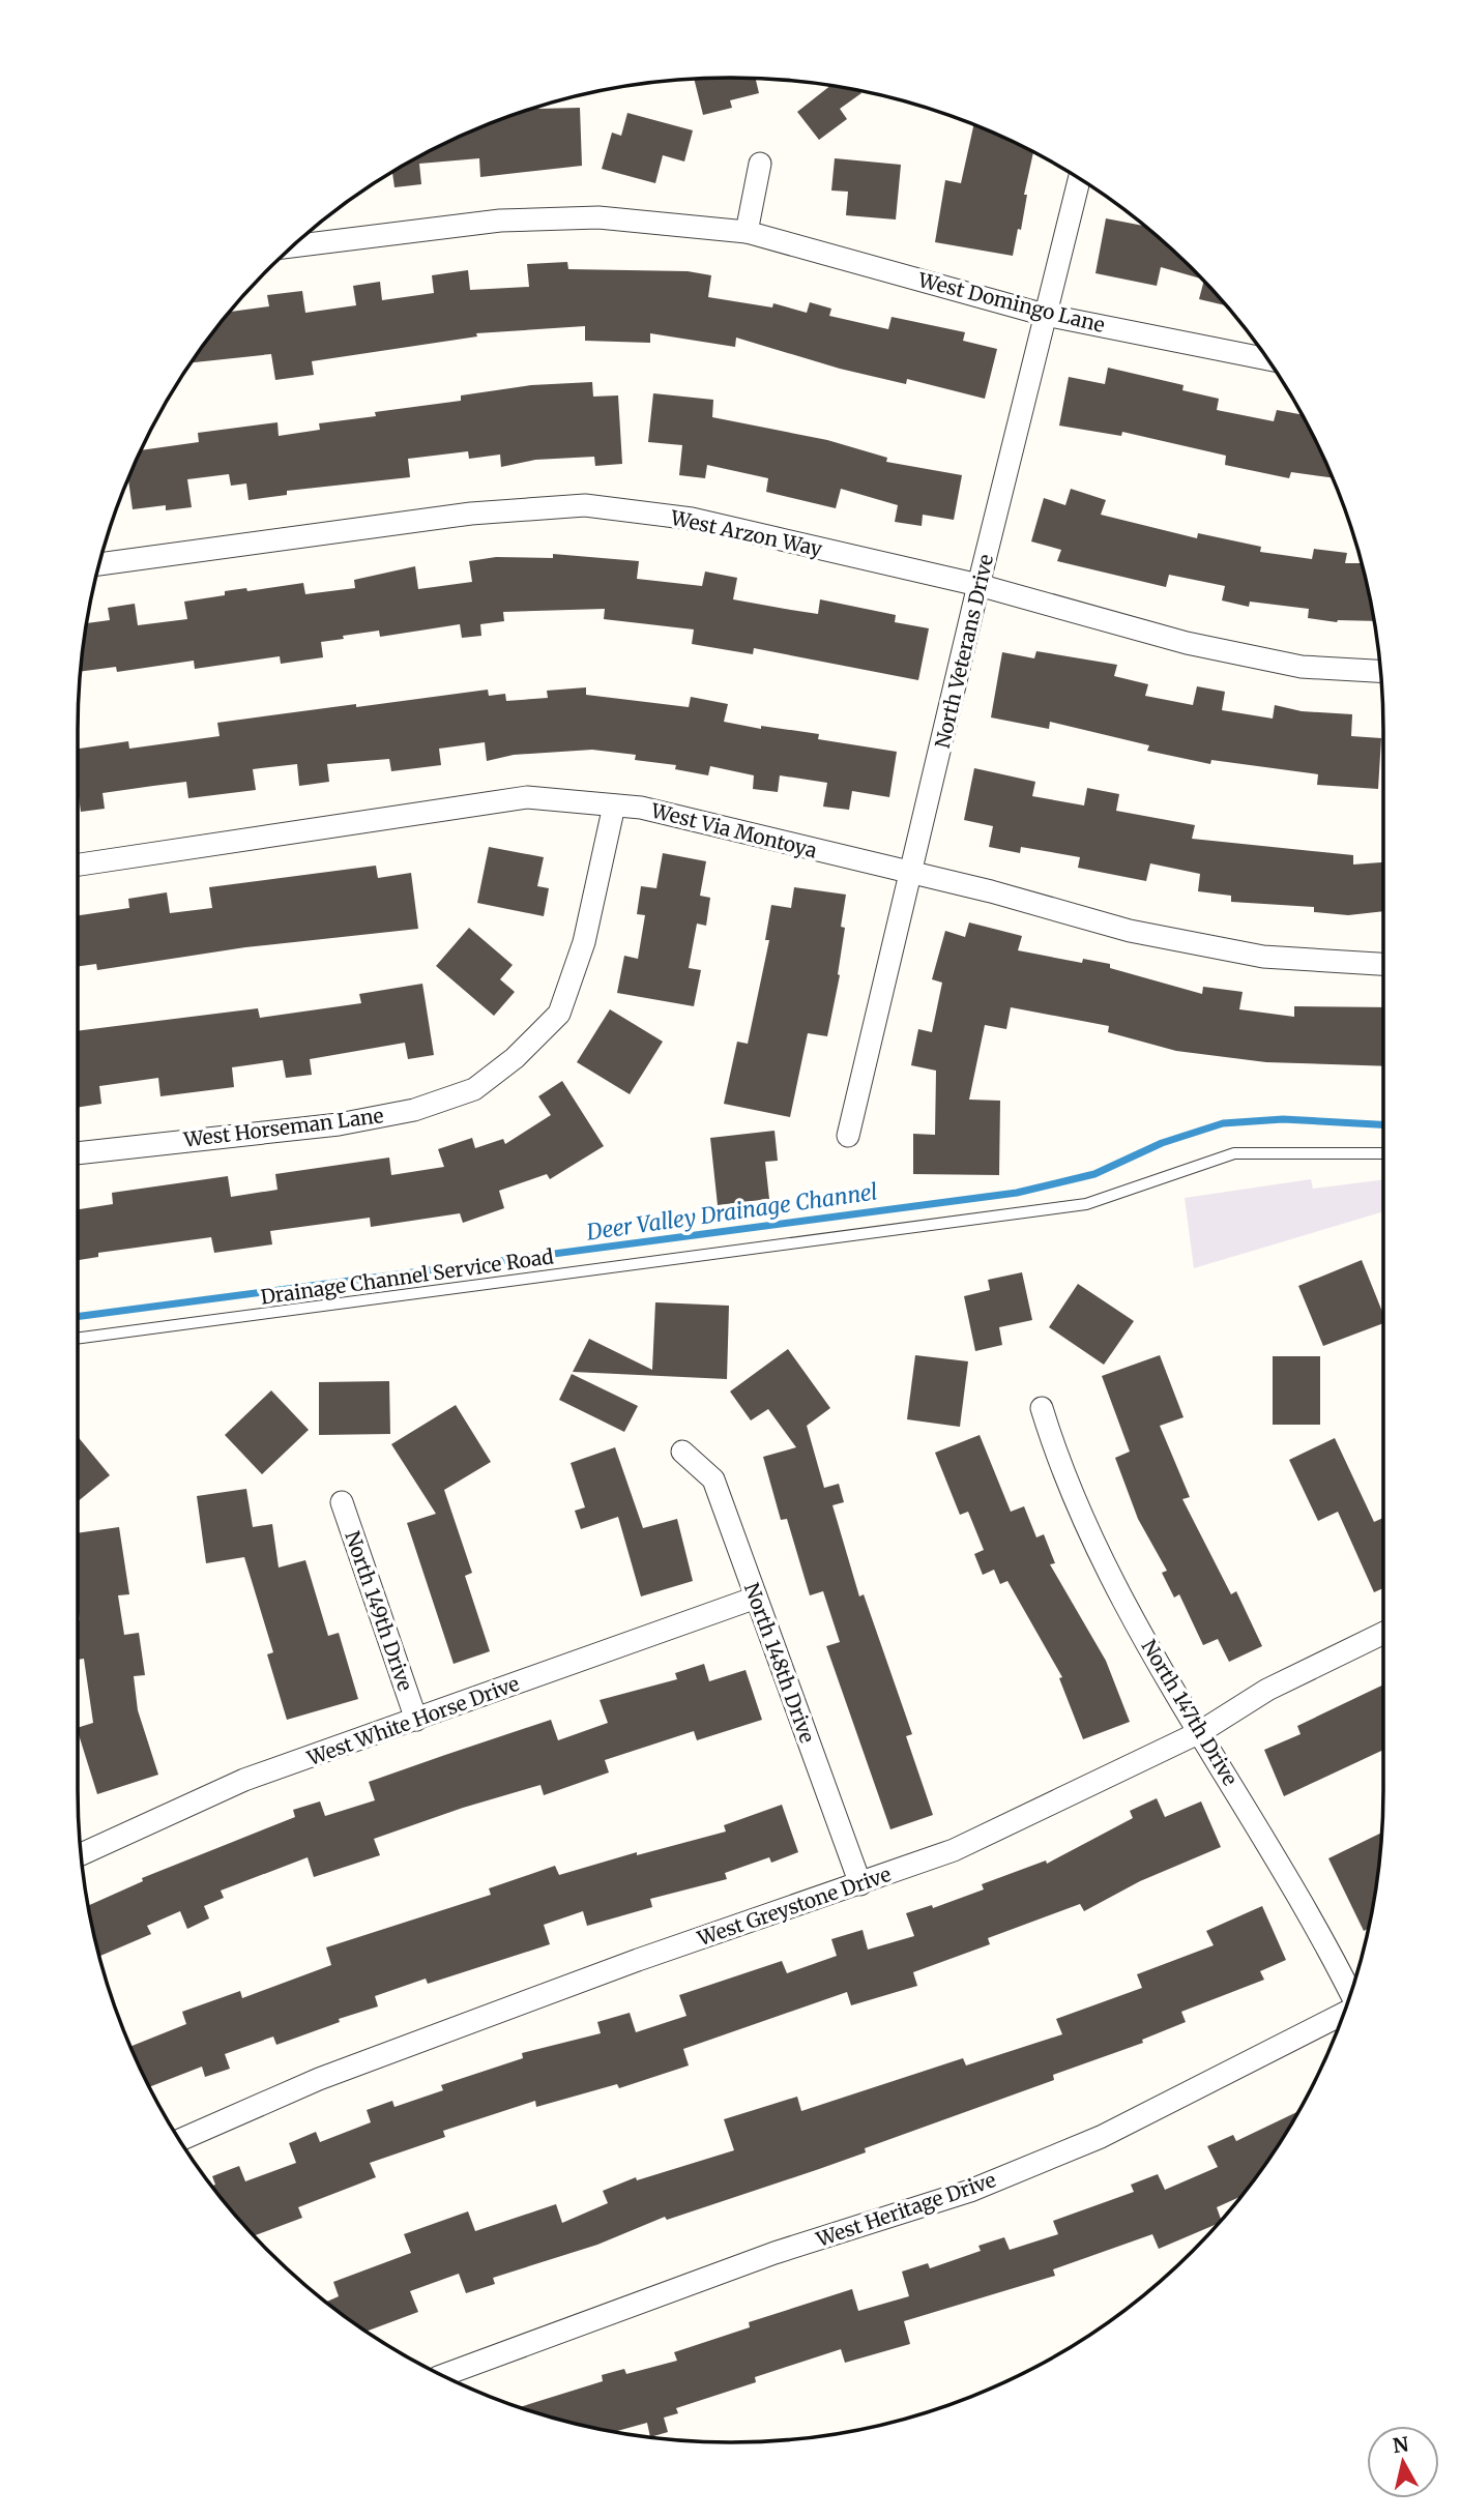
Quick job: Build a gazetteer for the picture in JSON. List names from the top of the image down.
{
  "streets": {
    "street": [
      "West Domingo Lane",
      "West Arzon Way",
      "North Veterans Drive",
      "West Via Montoya",
      "West Horseman Lane",
      "North 149th Drive",
      "North 148th Drive",
      "North 147th Drive",
      "West White Horse Drive",
      "West Greystone Drive",
      "West Heritage Drive"
    ],
    "lane": ["Drainage Channel Service Road"]
  },
  "crossings": [
    ["West Domingo Lane", "North Veterans Drive"],
    ["West Arzon Way", "North Veterans Drive"],
    ["North Veterans Drive", "West Via Montoya"],
    ["West Via Montoya", "West Horseman Lane"],
    ["North 149th Drive", "West White Horse Drive"],
    ["North 148th Drive", "West White Horse Drive"],
    ["North 148th Drive", "West Greystone Drive"],
    ["North 147th Drive", "West Greystone Drive"]
  ],
  "water": ["Deer Valley Drainage Channel"],
  "north": "top"
}
